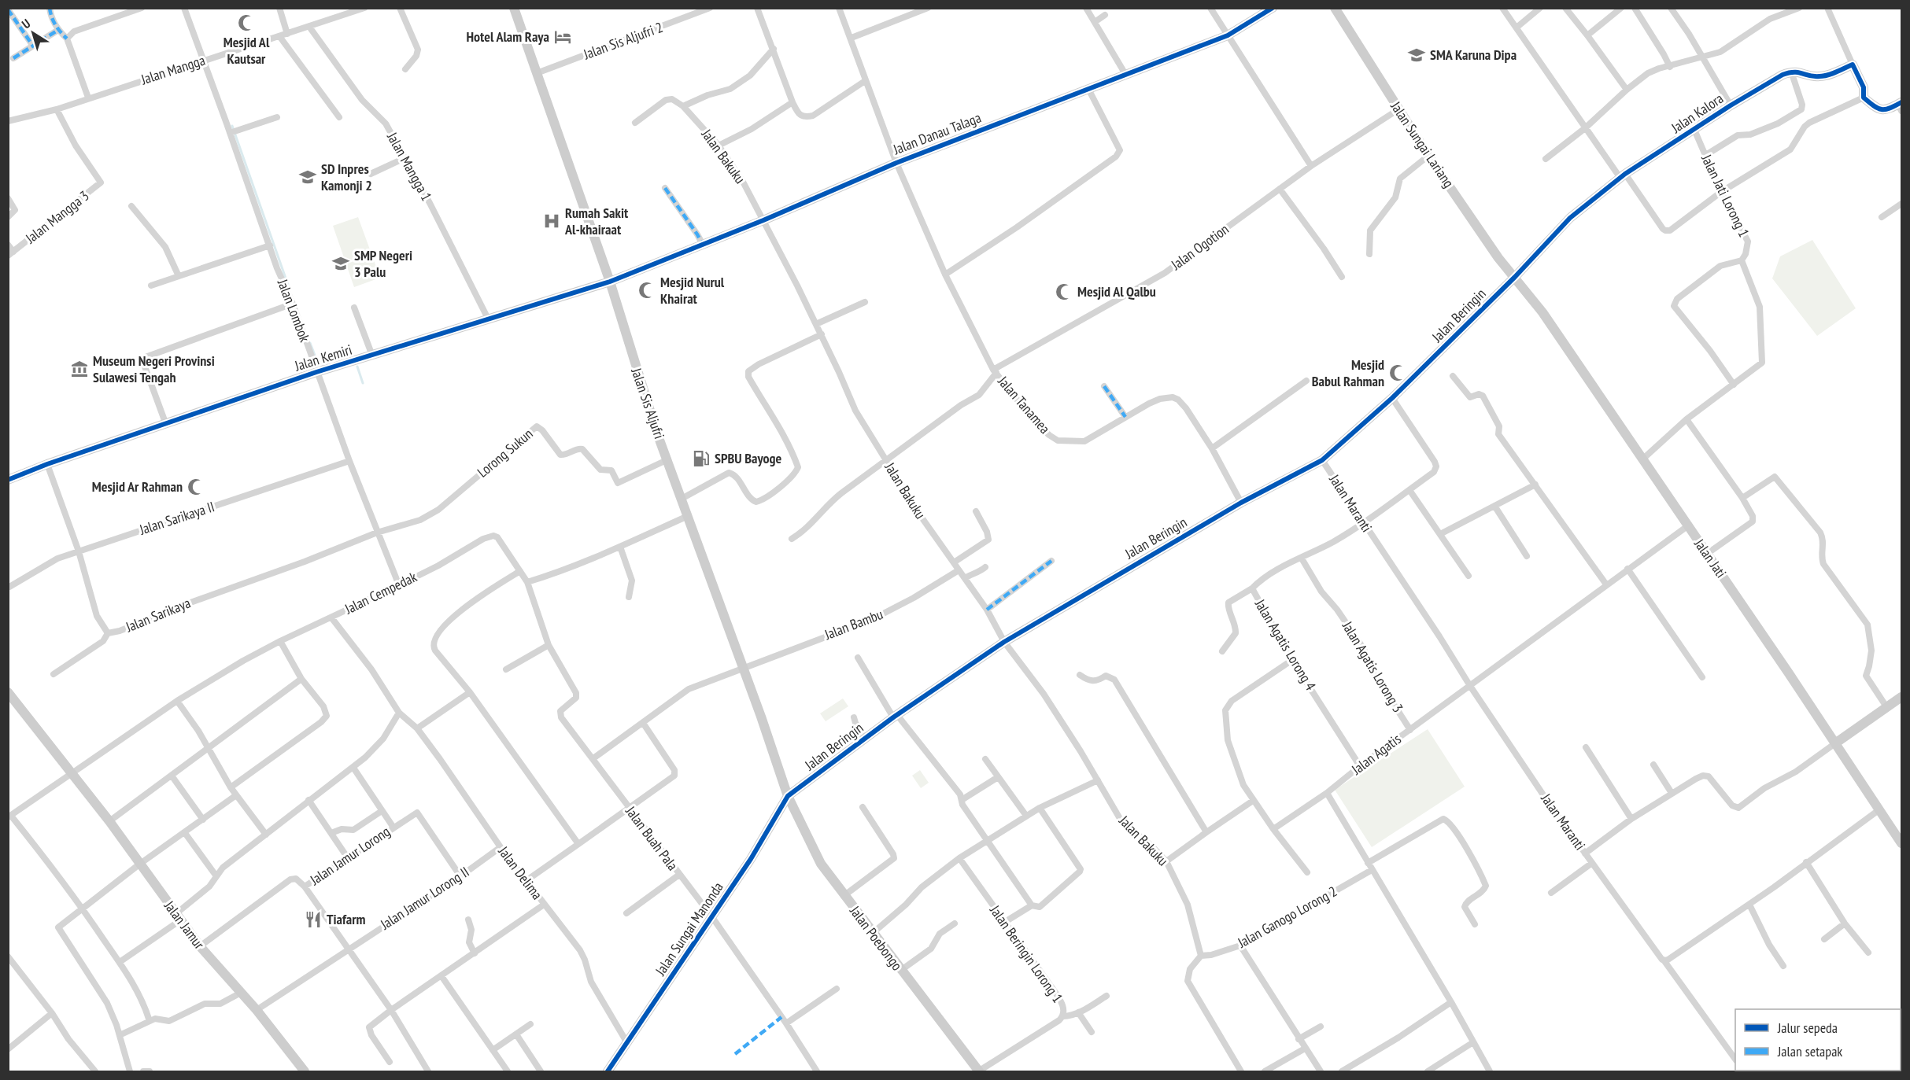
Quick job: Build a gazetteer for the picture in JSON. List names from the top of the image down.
{
  "streets": {
    "street": [
      "Jalan Sis Aljufri 2",
      "Jalan Mangga",
      "Jalan Kalora",
      "Jalan Danau Talaga",
      "Jalan Sungai Lariang",
      "Jalan Bakuku",
      "Jalan Mangga 1",
      "Jalan Jati Lorong 1",
      "Jalan Mangga 3",
      "Jalan Ogotion",
      "Jalan Lombok",
      "Jalan Beringin",
      "Jalan Kemiri",
      "Jalan Sis Aljufri",
      "Jalan Tanamea",
      "Lorong Sukun",
      "Jalan Maranti",
      "Jalan Sarikaya II",
      "Jalan Jati",
      "Jalan Cempedak",
      "Jalan Sarikaya",
      "Jalan Bambu",
      "Jalan Agatis Lorong 4",
      "Jalan Agatis Lorong 3",
      "Jalan Agatis",
      "Jalan Buah Pala",
      "Jalan Jamur Lorong",
      "Jalan Delima",
      "Jalan Jamur Lorong II",
      "Jalan Ganogo Lorong 2",
      "Jalan Jamur",
      "Jalan Sungai Manonda",
      "Jalan Poebongo",
      "Jalan Beringin Lorong 1"
    ]
  },
  "crossings": [
    ["Jalan Sis Aljufri 2", "Jalan Sis Aljufri"],
    ["Jalan Mangga", "Jalan Mangga 1"],
    ["Jalan Mangga", "Jalan Mangga 3"],
    ["Jalan Mangga", "Jalan Lombok"],
    ["Jalan Kalora", "Jalan Sungai Lariang"],
    ["Jalan Kalora", "Jalan Jati Lorong 1"],
    ["Jalan Kalora", "Jalan Beringin"],
    ["Jalan Kalora", "Jalan Jati"],
    ["Jalan Danau Talaga", "Jalan Bakuku"],
    ["Jalan Danau Talaga", "Jalan Kemiri"],
    ["Jalan Danau Talaga", "Jalan Sis Aljufri"],
    ["Jalan Danau Talaga", "Jalan Tanamea"],
    ["Jalan Sungai Lariang", "Jalan Ogotion"],
    ["Jalan Sungai Lariang", "Jalan Beringin"],
    ["Jalan Sungai Lariang", "Jalan Jati"],
    ["Jalan Bakuku", "Jalan Beringin"],
    ["Jalan Bakuku", "Jalan Bambu"],
    ["Jalan Bakuku", "Jalan Ganogo Lorong 2"],
    ["Jalan Mangga 1", "Jalan Kemiri"],
    ["Jalan Jati Lorong 1", "Jalan Jati"],
    ["Jalan Ogotion", "Jalan Tanamea"],
    ["Jalan Lombok", "Jalan Kemiri"],
    ["Jalan Lombok", "Lorong Sukun"],
    ["Jalan Lombok", "Jalan Sarikaya II"],
    ["Jalan Lombok", "Jalan Cempedak"],
    ["Jalan Lombok", "Jalan Sarikaya"],
    ["Jalan Beringin", "Jalan Sis Aljufri"],
    ["Jalan Beringin", "Jalan Tanamea"],
    ["Jalan Beringin", "Jalan Maranti"],
    ["Jalan Beringin", "Jalan Jati"],
    ["Jalan Beringin", "Jalan Agatis Lorong 4"],
    ["Jalan Beringin", "Jalan Sungai Manonda"],
    ["Jalan Beringin", "Jalan Poebongo"],
    ["Jalan Kemiri", "Jalan Sis Aljufri"],
    ["Jalan Kemiri", "Jalan Sarikaya"],
    ["Jalan Sis Aljufri", "Lorong Sukun"],
    ["Jalan Sis Aljufri", "Jalan Bambu"],
    ["Jalan Sis Aljufri", "Jalan Sungai Manonda"],
    ["Jalan Sis Aljufri", "Jalan Poebongo"],
    ["Lorong Sukun", "Jalan Sarikaya"],
    ["Jalan Maranti", "Jalan Agatis Lorong 4"],
    ["Jalan Maranti", "Jalan Agatis"],
    ["Jalan Sarikaya II", "Jalan Sarikaya"],
    ["Jalan Jati", "Jalan Agatis"],
    ["Jalan Cempedak", "Jalan Buah Pala"],
    ["Jalan Cempedak", "Jalan Delima"],
    ["Jalan Cempedak", "Jalan Jamur"],
    ["Jalan Agatis Lorong 4", "Jalan Agatis Lorong 3"],
    ["Jalan Agatis Lorong 4", "Jalan Agatis"],
    ["Jalan Agatis Lorong 3", "Jalan Agatis"],
    ["Jalan Buah Pala", "Jalan Sungai Manonda"],
    ["Jalan Jamur Lorong", "Jalan Jamur Lorong II"],
    ["Jalan Jamur Lorong", "Jalan Jamur"],
    ["Jalan Delima", "Jalan Jamur Lorong II"],
    ["Jalan Delima", "Jalan Sungai Manonda"],
    ["Jalan Jamur Lorong II", "Jalan Jamur"],
    ["Jalan Sungai Manonda", "Jalan Poebongo"],
    ["Jalan Poebongo", "Jalan Beringin Lorong 1"]
  ],
  "places": {
    "mosque": [
      "Mesjid Al Kautsar",
      "Mesjid Nurul Khairat",
      "Mesjid Al Qalbu",
      "Mesjid Babul Rahman",
      "Mesjid Ar Rahman"
    ],
    "hotel": ["Hotel Alam Raya"],
    "school or university": ["SMA Karuna Dipa", "SD Inpres Kamonji 2", "SMP Negeri 3 Palu"],
    "hospital": ["Rumah Sakit Al-khairaat"],
    "museum": ["Museum Negeri Provinsi Sulawesi Tengah"],
    "fuel station": ["SPBU Bayoge"],
    "restaurant": ["Tiafarm"]
  },
  "legend": ["Jalur sepeda", "Jalan setapak"],
  "north": "top left"
}
